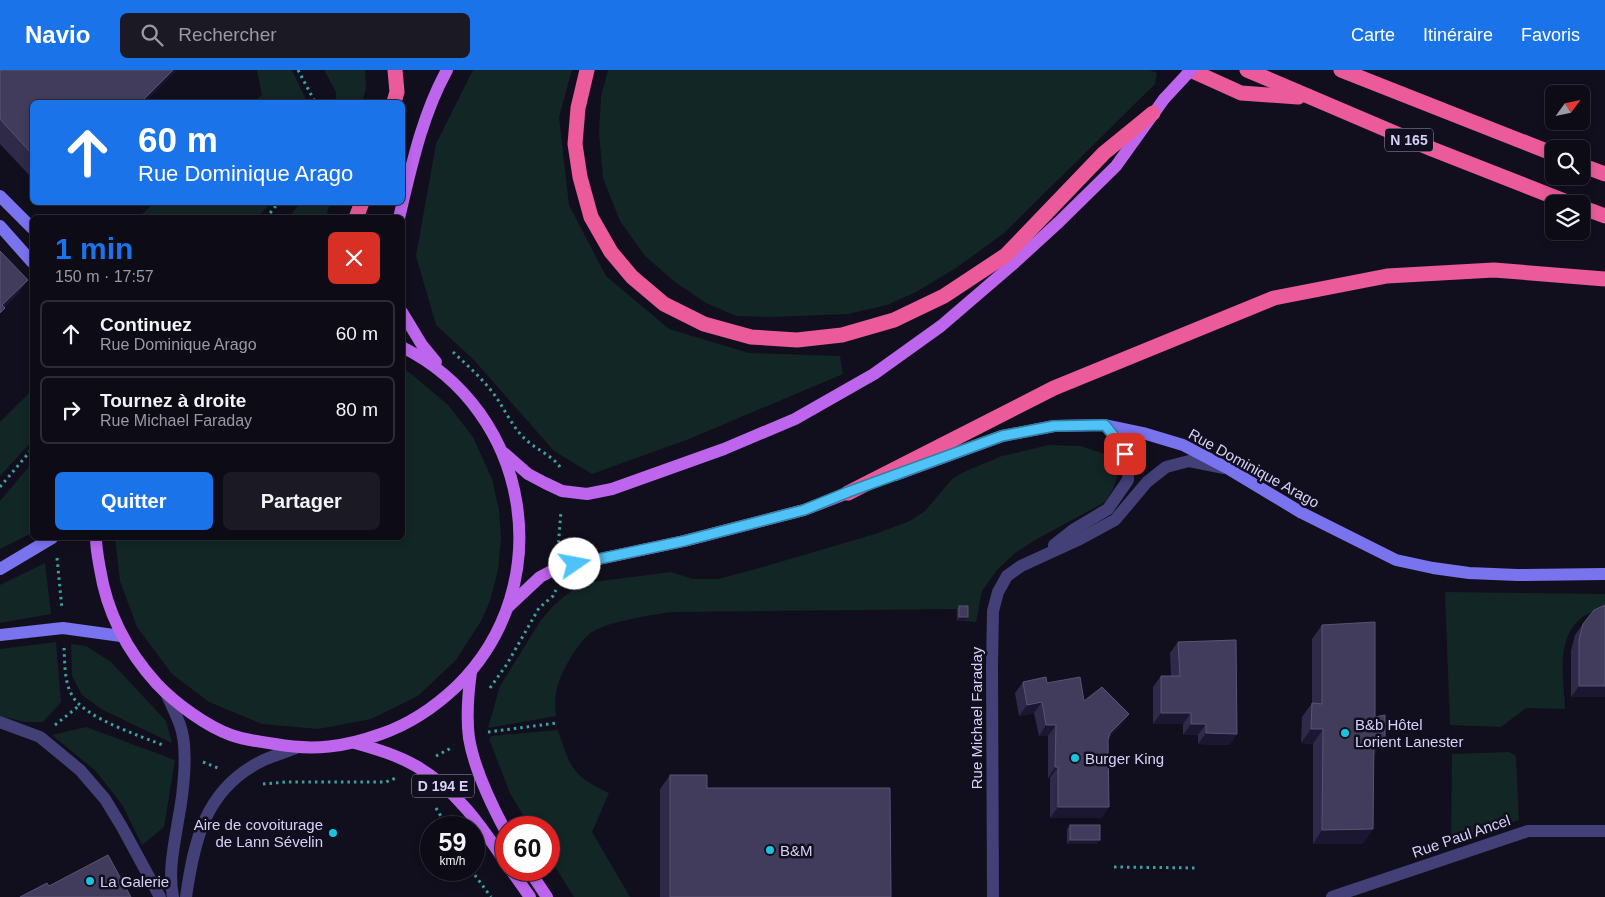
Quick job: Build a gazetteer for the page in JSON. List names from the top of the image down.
{
  "streets": {
    "highway": ["N 165"],
    "main road": ["Rue Dominique Arago", "D 194 E"],
    "street": ["Rue Michael Faraday", "Rue Paul Ancel"]
  },
  "crossings": [
    ["Rue Dominique Arago", "Rue Michael Faraday"]
  ],
  "places": [
    "B&b Hôtel Lorient Lanester",
    "Burger King",
    "Aire de covoiturage de Lann Sévelin",
    "B&M",
    "La Galerie"
  ],
  "north": "top right",
  "page": {
    "header": "Navio",
    "search": "Rechercher",
    "nav": ["Carte", "Itinéraire", "Favoris"],
    "turn": ["60 m", "Rue Dominique Arago"],
    "heading": ["1 min", "150 m · 17:57"],
    "list": [
      {
        "name": "Continuez",
        "note": "Rue Dominique Arago",
        "value": "60 m"
      },
      {
        "name": "Tournez à droite",
        "note": "Rue Michael Faraday",
        "value": "80 m"
      }
    ],
    "buttons": ["Quitter", "Partager"],
    "speed": "59 km/h",
    "limit": "60"
  }
}
